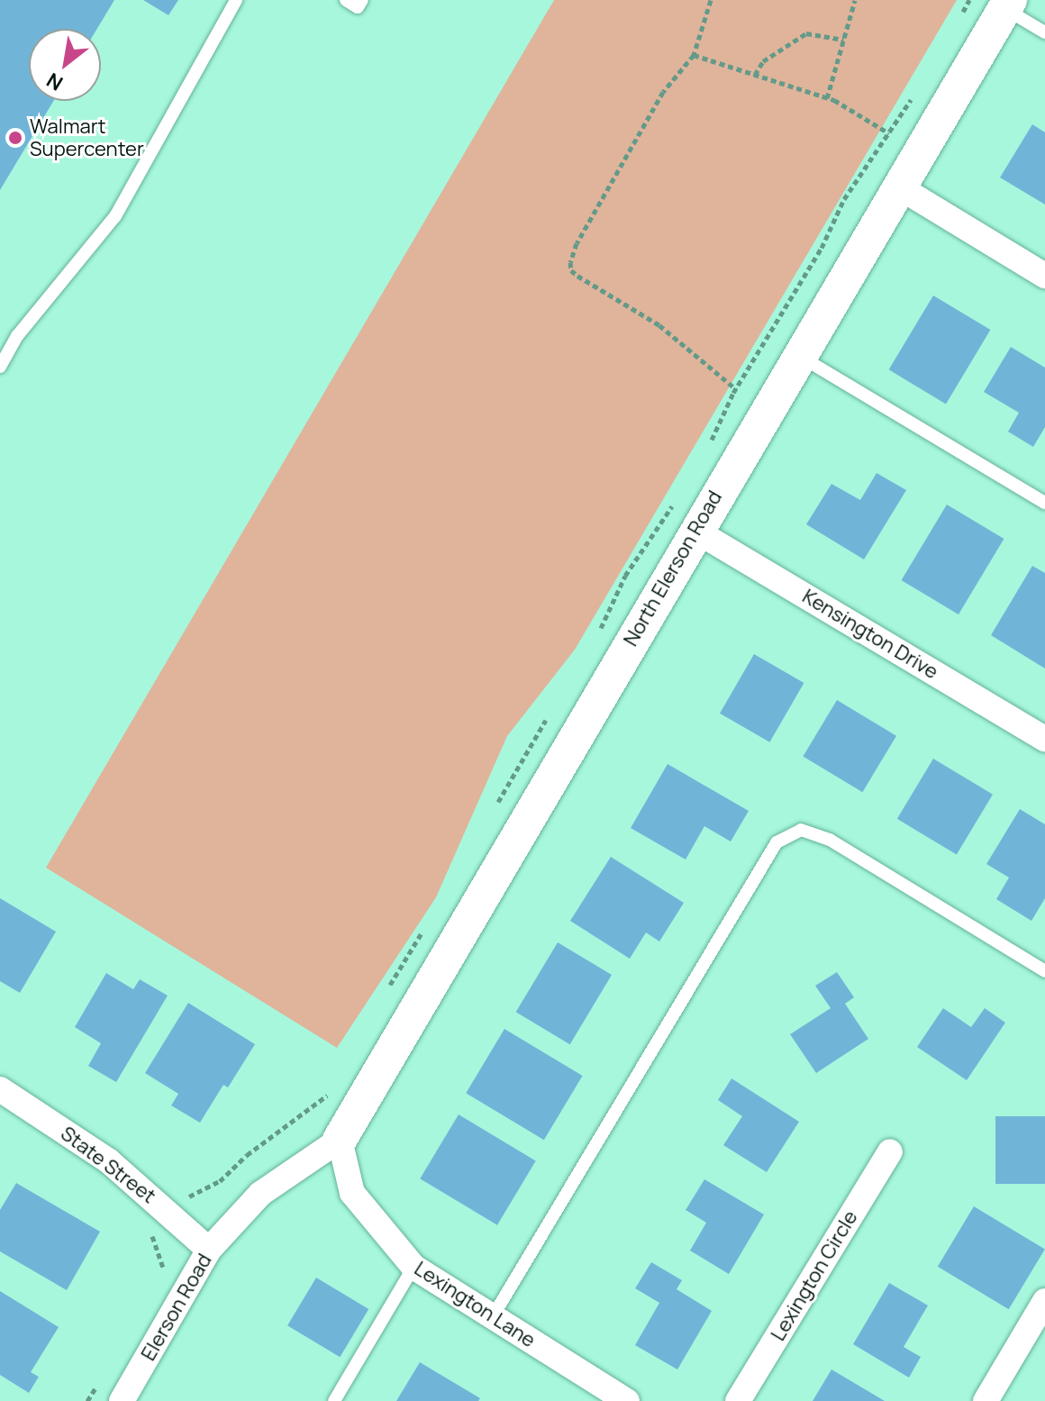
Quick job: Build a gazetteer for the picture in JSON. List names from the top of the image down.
{
  "streets": {
    "street": [
      "North Elerson Road",
      "Kensington Drive",
      "State Street",
      "Lexington Circle",
      "Lexington Lane",
      "Elerson Road"
    ]
  },
  "crossings": [
    ["North Elerson Road", "Kensington Drive"],
    ["North Elerson Road", "Lexington Lane"],
    ["North Elerson Road", "Elerson Road"],
    ["State Street", "Elerson Road"],
    ["Lexington Lane", "Elerson Road"]
  ],
  "places": ["Walmart Supercenter"],
  "north": "bottom left"
}
